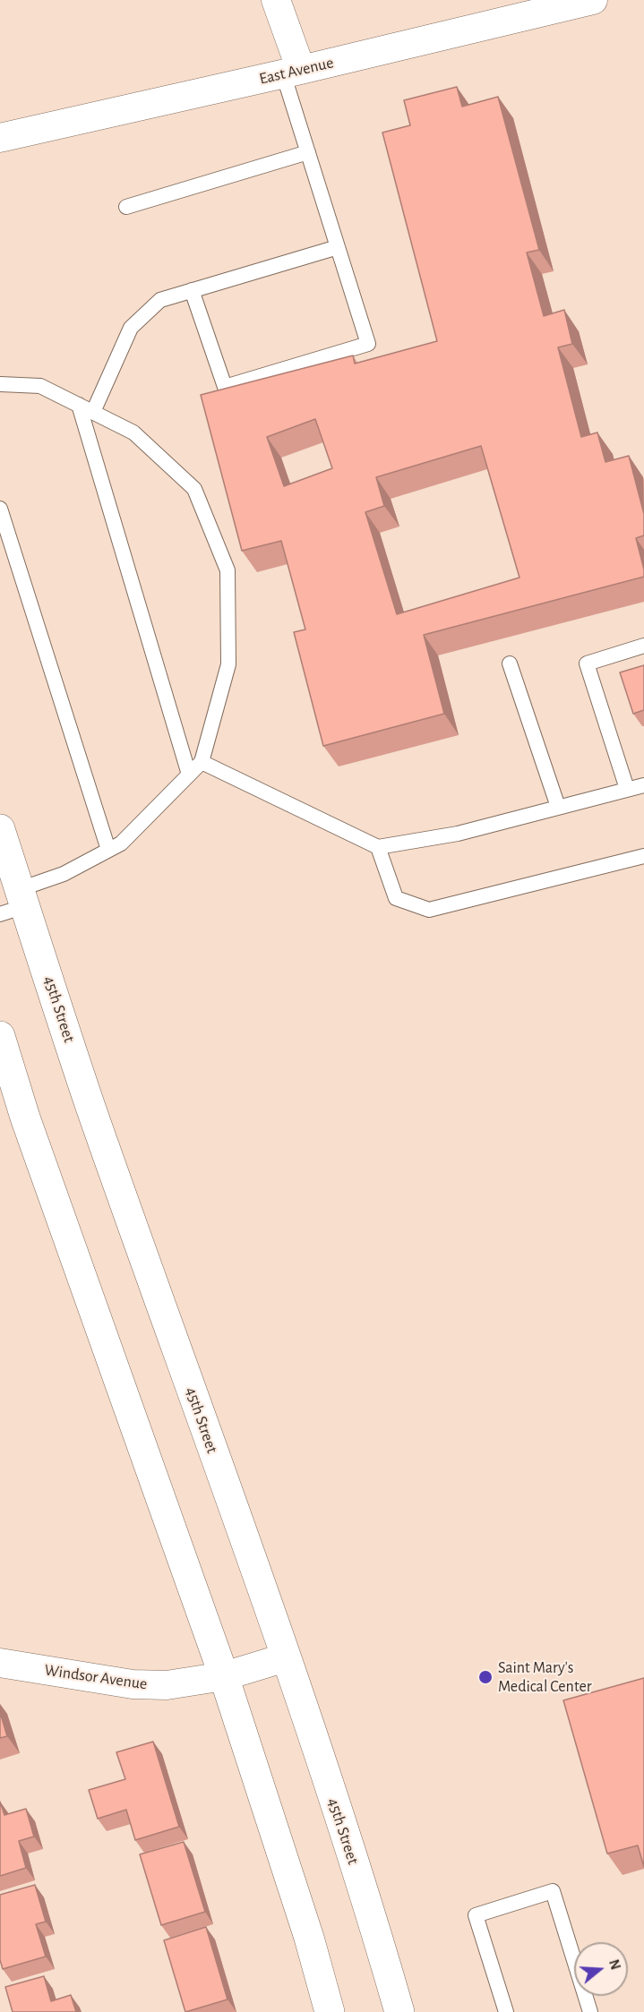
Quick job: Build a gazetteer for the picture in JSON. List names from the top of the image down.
{
  "streets": {
    "main road": ["45th Street"],
    "street": ["East Avenue", "Windsor Avenue"]
  },
  "crossings": [
    ["45th Street", "Windsor Avenue"]
  ],
  "places": ["Saint Mary's Medical Center"],
  "north": "right"
}
